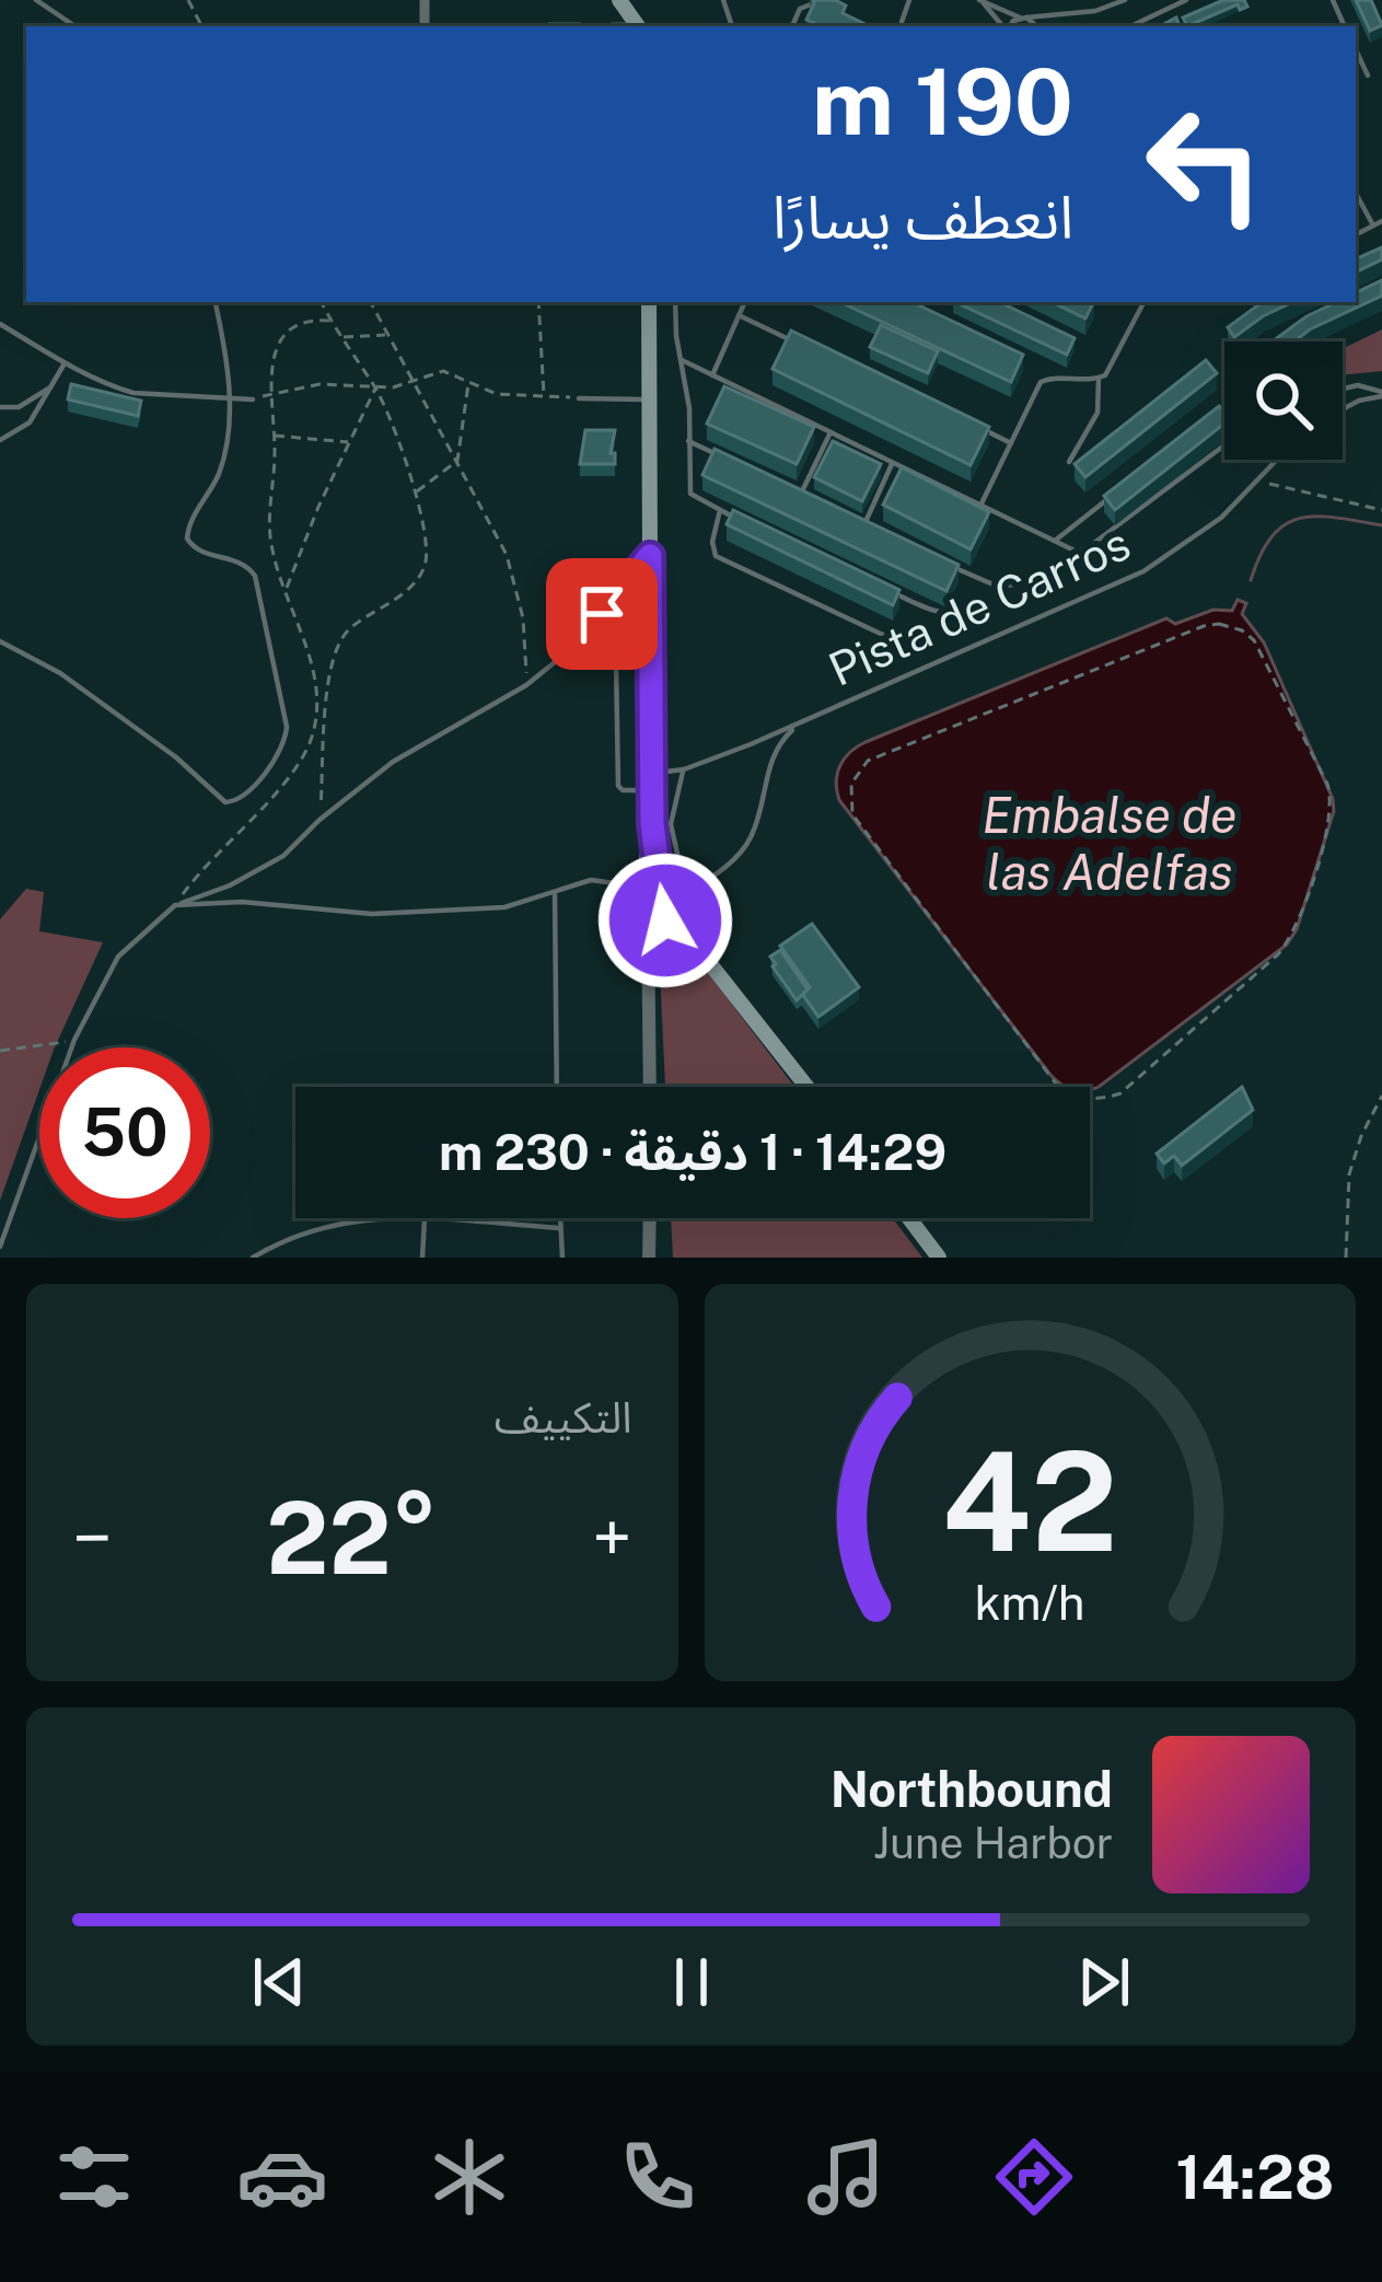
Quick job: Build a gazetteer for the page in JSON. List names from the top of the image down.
{
  "streets": {
    "lane": ["Pista de Carros"]
  },
  "water": ["Embalse de las Adelfas"],
  "page": {
    "turn": ["190 m", "انعطف يسارًا"],
    "limit": "50",
    "trip": "14:29 · 1 دقيقة · 230 m",
    "tile": "التكييف",
    "heat": ["−", "22°", "+"],
    "song": ["Northbound", "June Harbor"],
    "tabs": "14:28",
    "gauge": ["42", "km/h"]
  }
}
